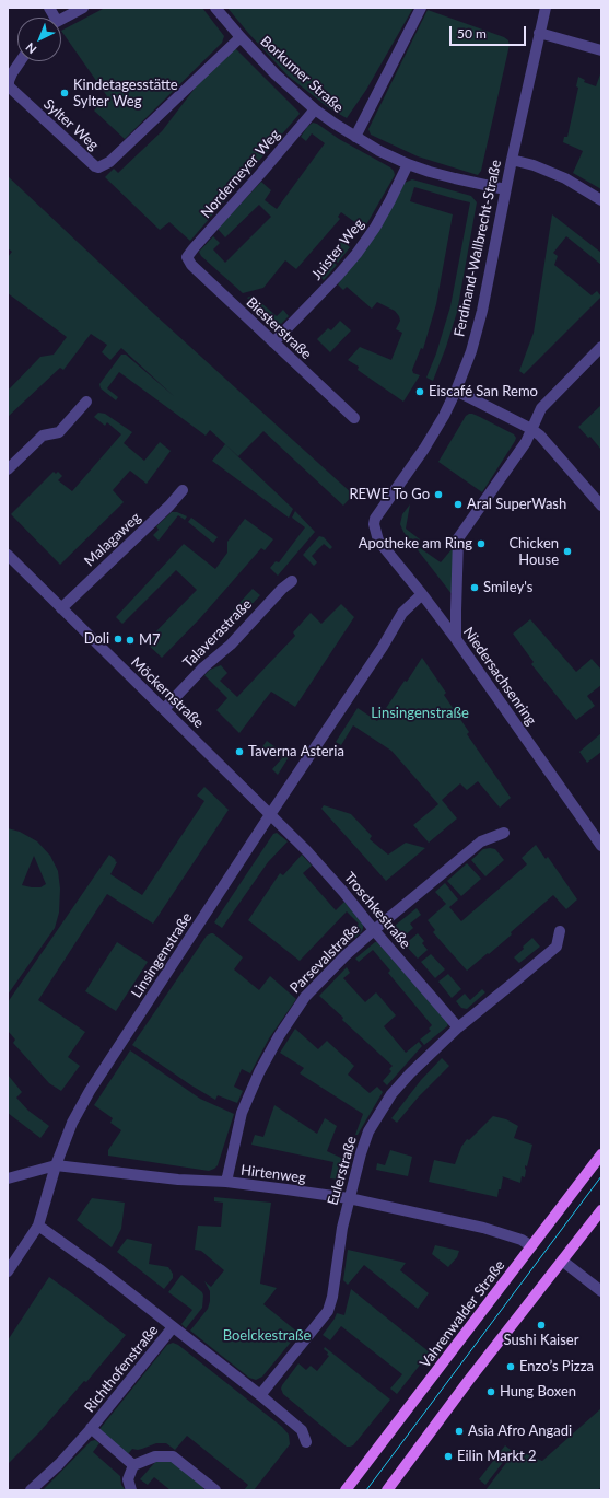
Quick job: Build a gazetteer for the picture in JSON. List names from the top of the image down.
{
  "streets": {
    "main road": ["Vahrenwalder Straße"],
    "street": [
      "Borkumer Straße",
      "Sylter Weg",
      "Norderneyer Weg",
      "Ferdinand-Wallbrecht-Straße",
      "Juister Weg",
      "Biesterstraße",
      "Malagaweg",
      "Talaverastraße",
      "Niedersachsenring",
      "Möckernstraße",
      "Troschkestraße",
      "Linsingenstraße",
      "Parsevalstraße",
      "Eulerstraße",
      "Hirtenweg",
      "Richthofenstraße"
    ]
  },
  "crossings": [
    ["Borkumer Straße", "Sylter Weg"],
    ["Borkumer Straße", "Norderneyer Weg"],
    ["Borkumer Straße", "Ferdinand-Wallbrecht-Straße"],
    ["Borkumer Straße", "Juister Weg"],
    ["Norderneyer Weg", "Biesterstraße"],
    ["Ferdinand-Wallbrecht-Straße", "Niedersachsenring"],
    ["Juister Weg", "Biesterstraße"],
    ["Malagaweg", "Möckernstraße"],
    ["Talaverastraße", "Möckernstraße"],
    ["Niedersachsenring", "Linsingenstraße"],
    ["Möckernstraße", "Troschkestraße"],
    ["Möckernstraße", "Linsingenstraße"],
    ["Troschkestraße", "Linsingenstraße"],
    ["Troschkestraße", "Parsevalstraße"],
    ["Troschkestraße", "Eulerstraße"],
    ["Linsingenstraße", "Hirtenweg"],
    ["Parsevalstraße", "Hirtenweg"],
    ["Eulerstraße", "Hirtenweg"],
    ["Hirtenweg", "Vahrenwalder Straße"]
  ],
  "parks": ["Linsingenstraße", "Boelckestraße"],
  "places": [
    "Kindetagesstätte Sylter Weg",
    "Eiscafé San Remo",
    "REWE To Go",
    "Aral SuperWash",
    "Apotheke am Ring",
    "Chicken House",
    "Smiley's",
    "Doli",
    "M7",
    "Taverna Asteria",
    "Sushi Kaiser",
    "Enzo’s Pizza",
    "Hung Boxen",
    "Asia Afro Angadi",
    "Eilin Markt 2"
  ],
  "scale_bar": "50 m",
  "north": "bottom left"
}
